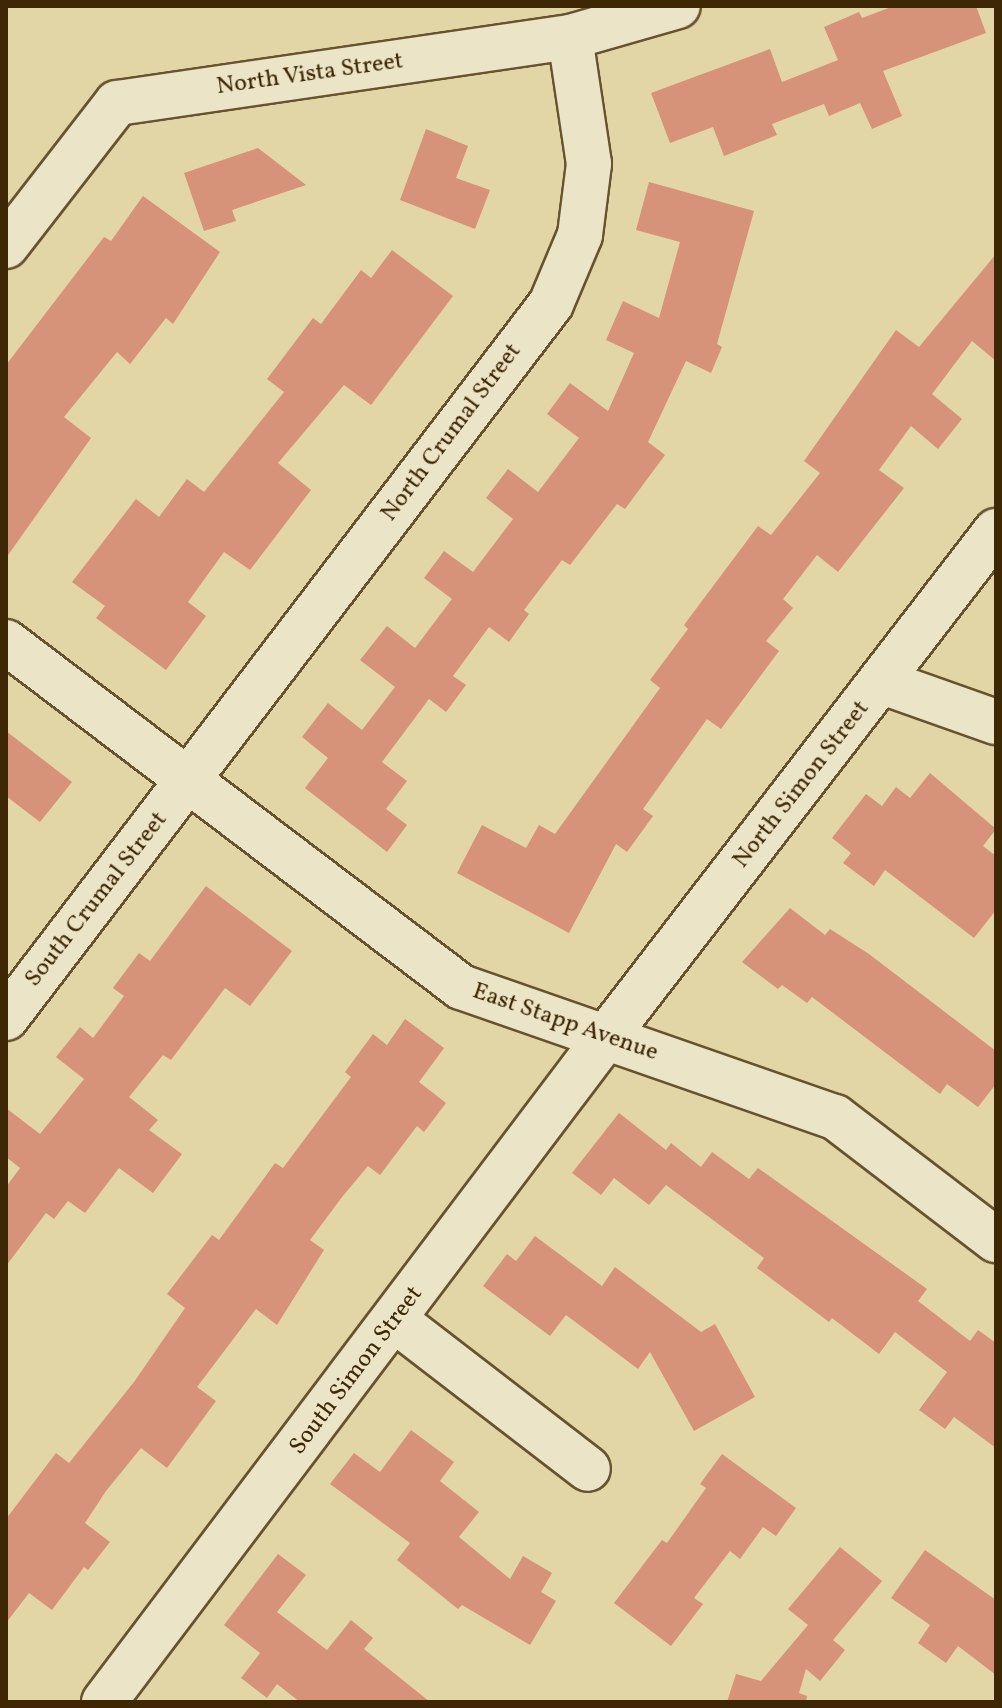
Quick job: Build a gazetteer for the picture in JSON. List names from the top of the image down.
{
  "streets": {
    "street": [
      "North Vista Street",
      "North Crumal Street",
      "North Simon Street",
      "South Crumal Street",
      "East Stapp Avenue",
      "South Simon Street"
    ]
  },
  "crossings": [
    ["North Vista Street", "North Crumal Street"],
    ["North Crumal Street", "South Crumal Street"],
    ["North Crumal Street", "East Stapp Avenue"],
    ["North Simon Street", "East Stapp Avenue"],
    ["North Simon Street", "South Simon Street"],
    ["South Crumal Street", "East Stapp Avenue"],
    ["East Stapp Avenue", "South Simon Street"]
  ]
}
